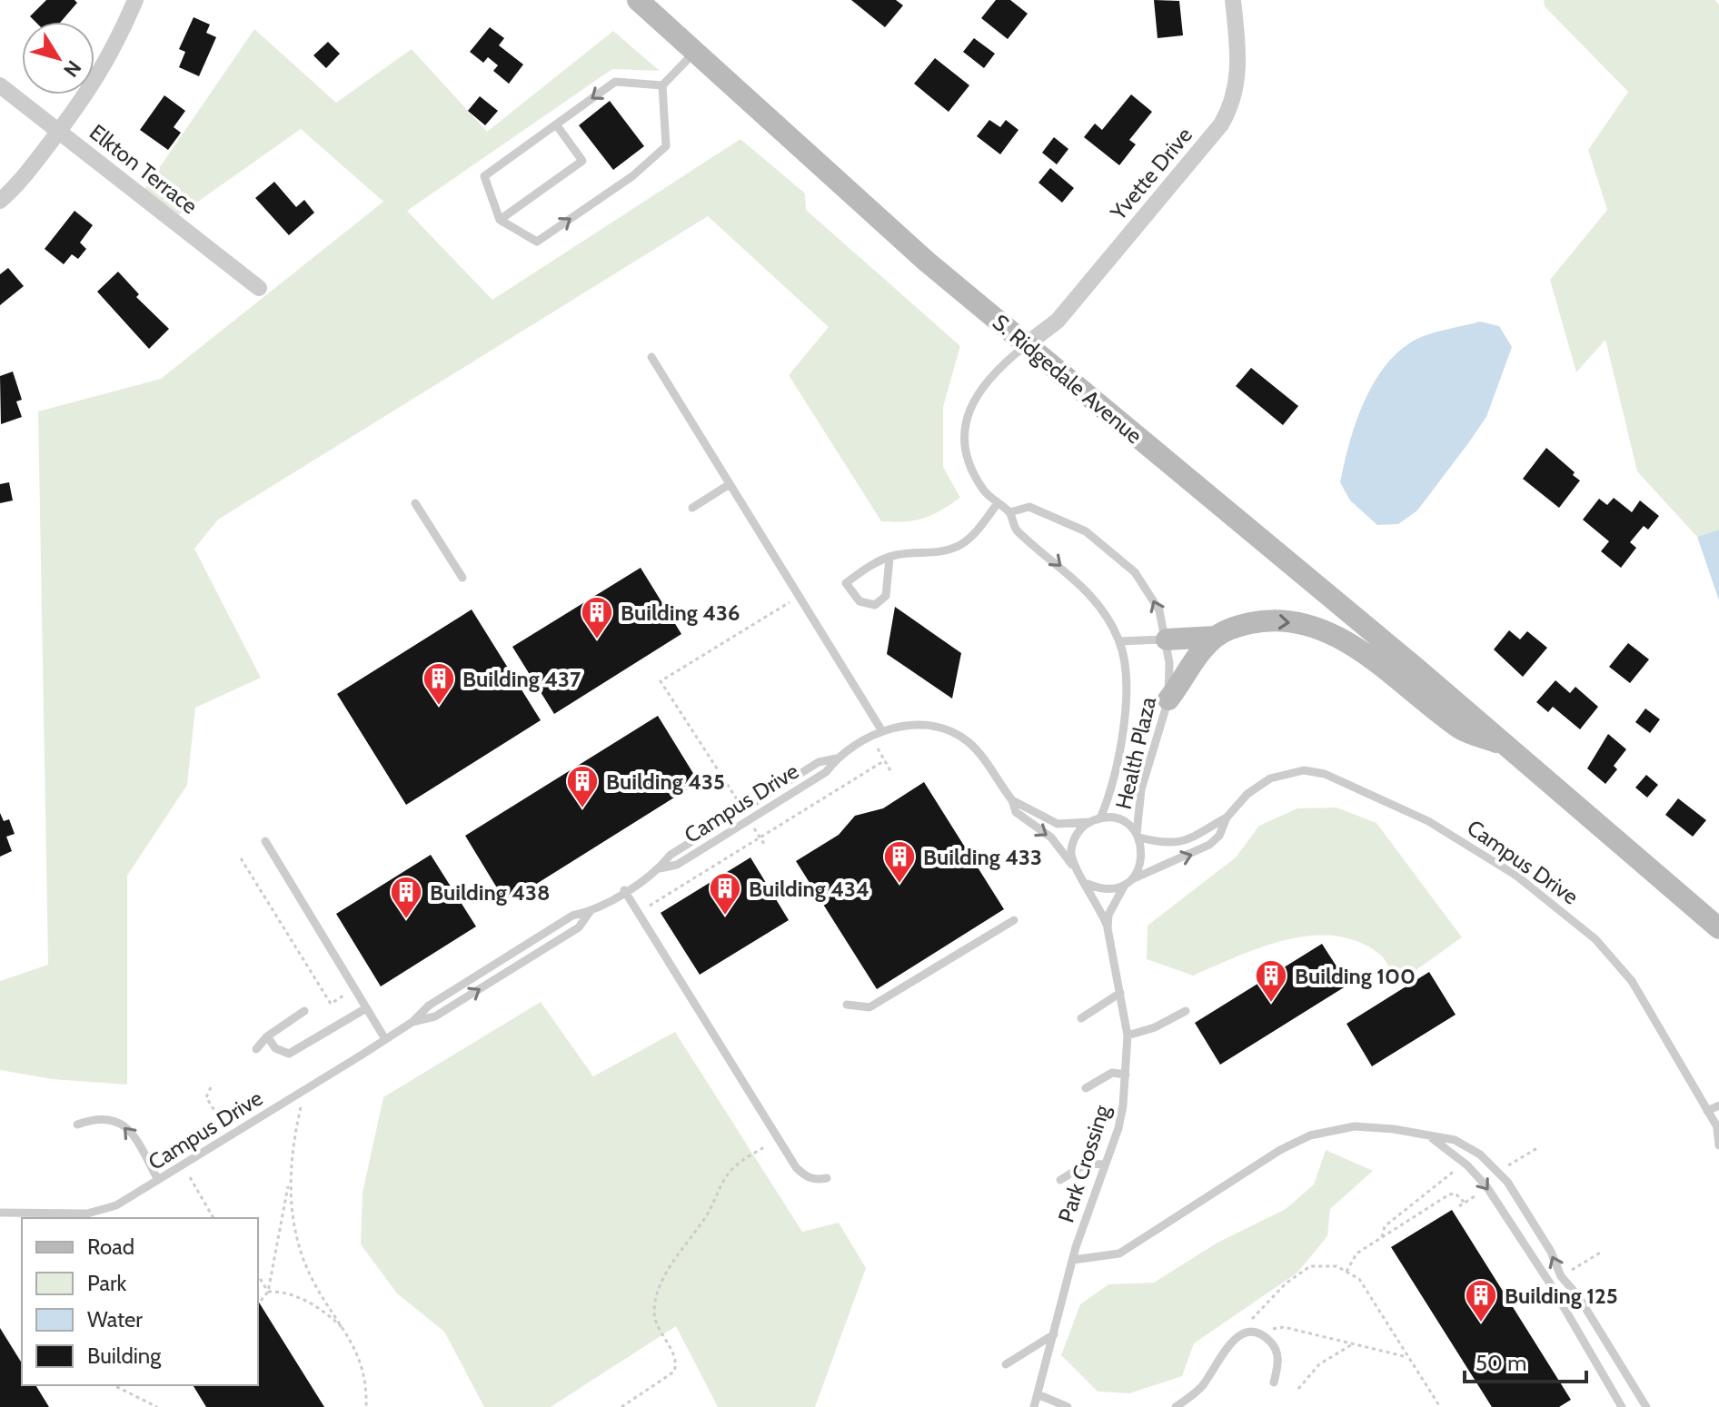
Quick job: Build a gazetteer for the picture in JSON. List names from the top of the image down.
{
  "streets": {
    "main road": ["S. Ridgedale Avenue"],
    "street": ["Elkton Terrace", "Yvette Drive"],
    "lane": ["Health Plaza", "Campus Drive", "Park Crossing"]
  },
  "crossings": [
    ["Yvette Drive", "S. Ridgedale Avenue"],
    ["Yvette Drive", "Health Plaza"],
    ["S. Ridgedale Avenue", "Health Plaza"],
    ["Health Plaza", "Campus Drive"],
    ["Health Plaza", "Park Crossing"],
    ["Campus Drive", "Park Crossing"]
  ],
  "places": {
    "building": [
      "Building 436",
      "Building 437",
      "Building 435",
      "Building 433",
      "Building 434",
      "Building 438",
      "Building 100",
      "Building 125"
    ]
  },
  "legend": [
    "Road",
    "Park",
    "Water",
    "Building"
  ],
  "scale_bar": "50 m",
  "north": "bottom right"
}
